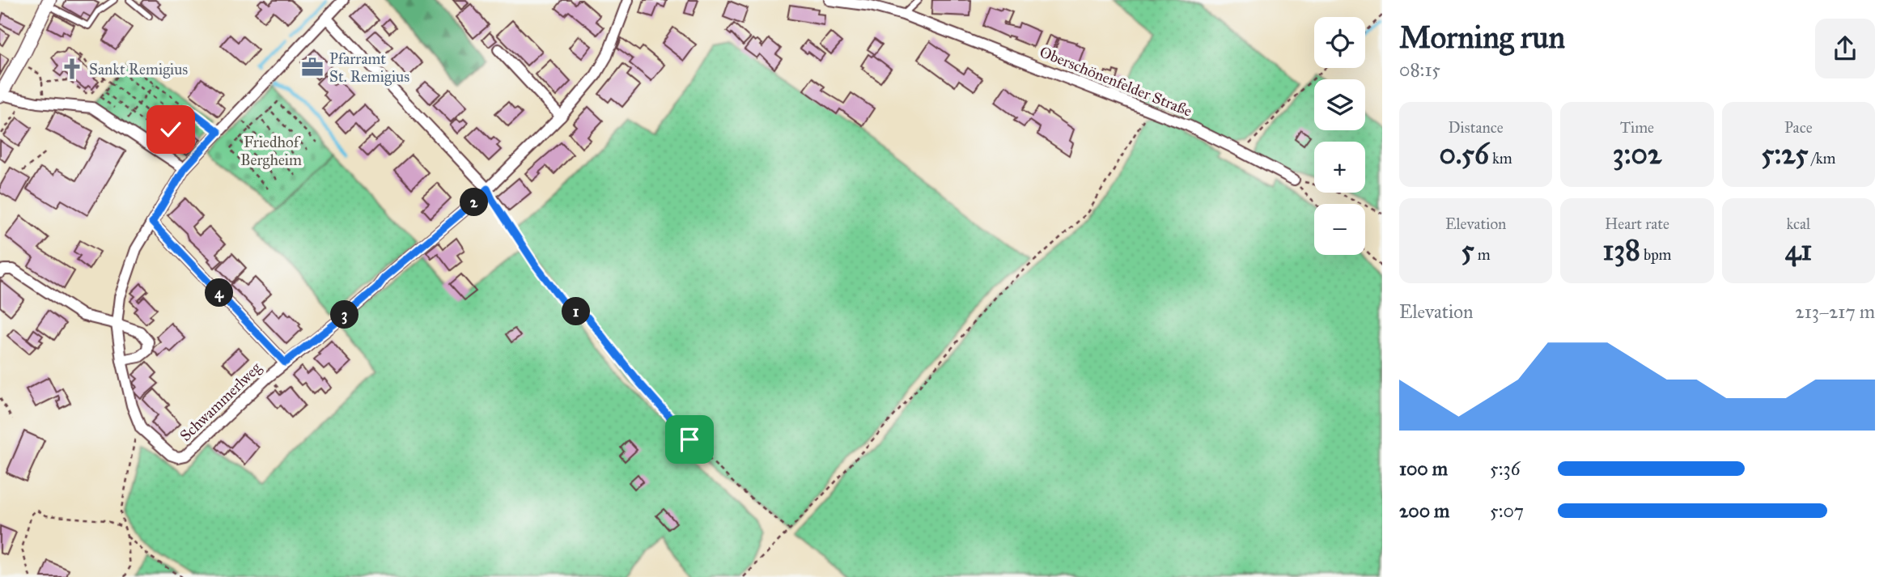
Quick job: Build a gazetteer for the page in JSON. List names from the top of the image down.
{
  "streets": {
    "street": ["Oberschönenfelder Straße", "Schwammerlweg"]
  },
  "parks": ["Friedhof Bergheim"],
  "places": {
    "office": ["Pfarramt St. Remigius"],
    "church": ["Sankt Remigius"]
  },
  "page": {
    "heading": ["Morning run", "08:15"],
    "map_buttons": ["+", "−"],
    "stats": [
      ["Distance", "0.56 km"],
      ["Time", "3:02"],
      ["Pace", "5:25 /km"],
      ["Elevation", "5 m"],
      ["Heart rate", "138 bpm"],
      ["kcal", "41"]
    ],
    "pins": [
      "2",
      "4",
      "1",
      "3"
    ],
    "chart": ["Elevation", "213–217 m"],
    "list": [
      {
        "name": "100 m",
        "note": "5:36"
      },
      {
        "name": "200 m",
        "note": "5:07"
      }
    ]
  }
}
